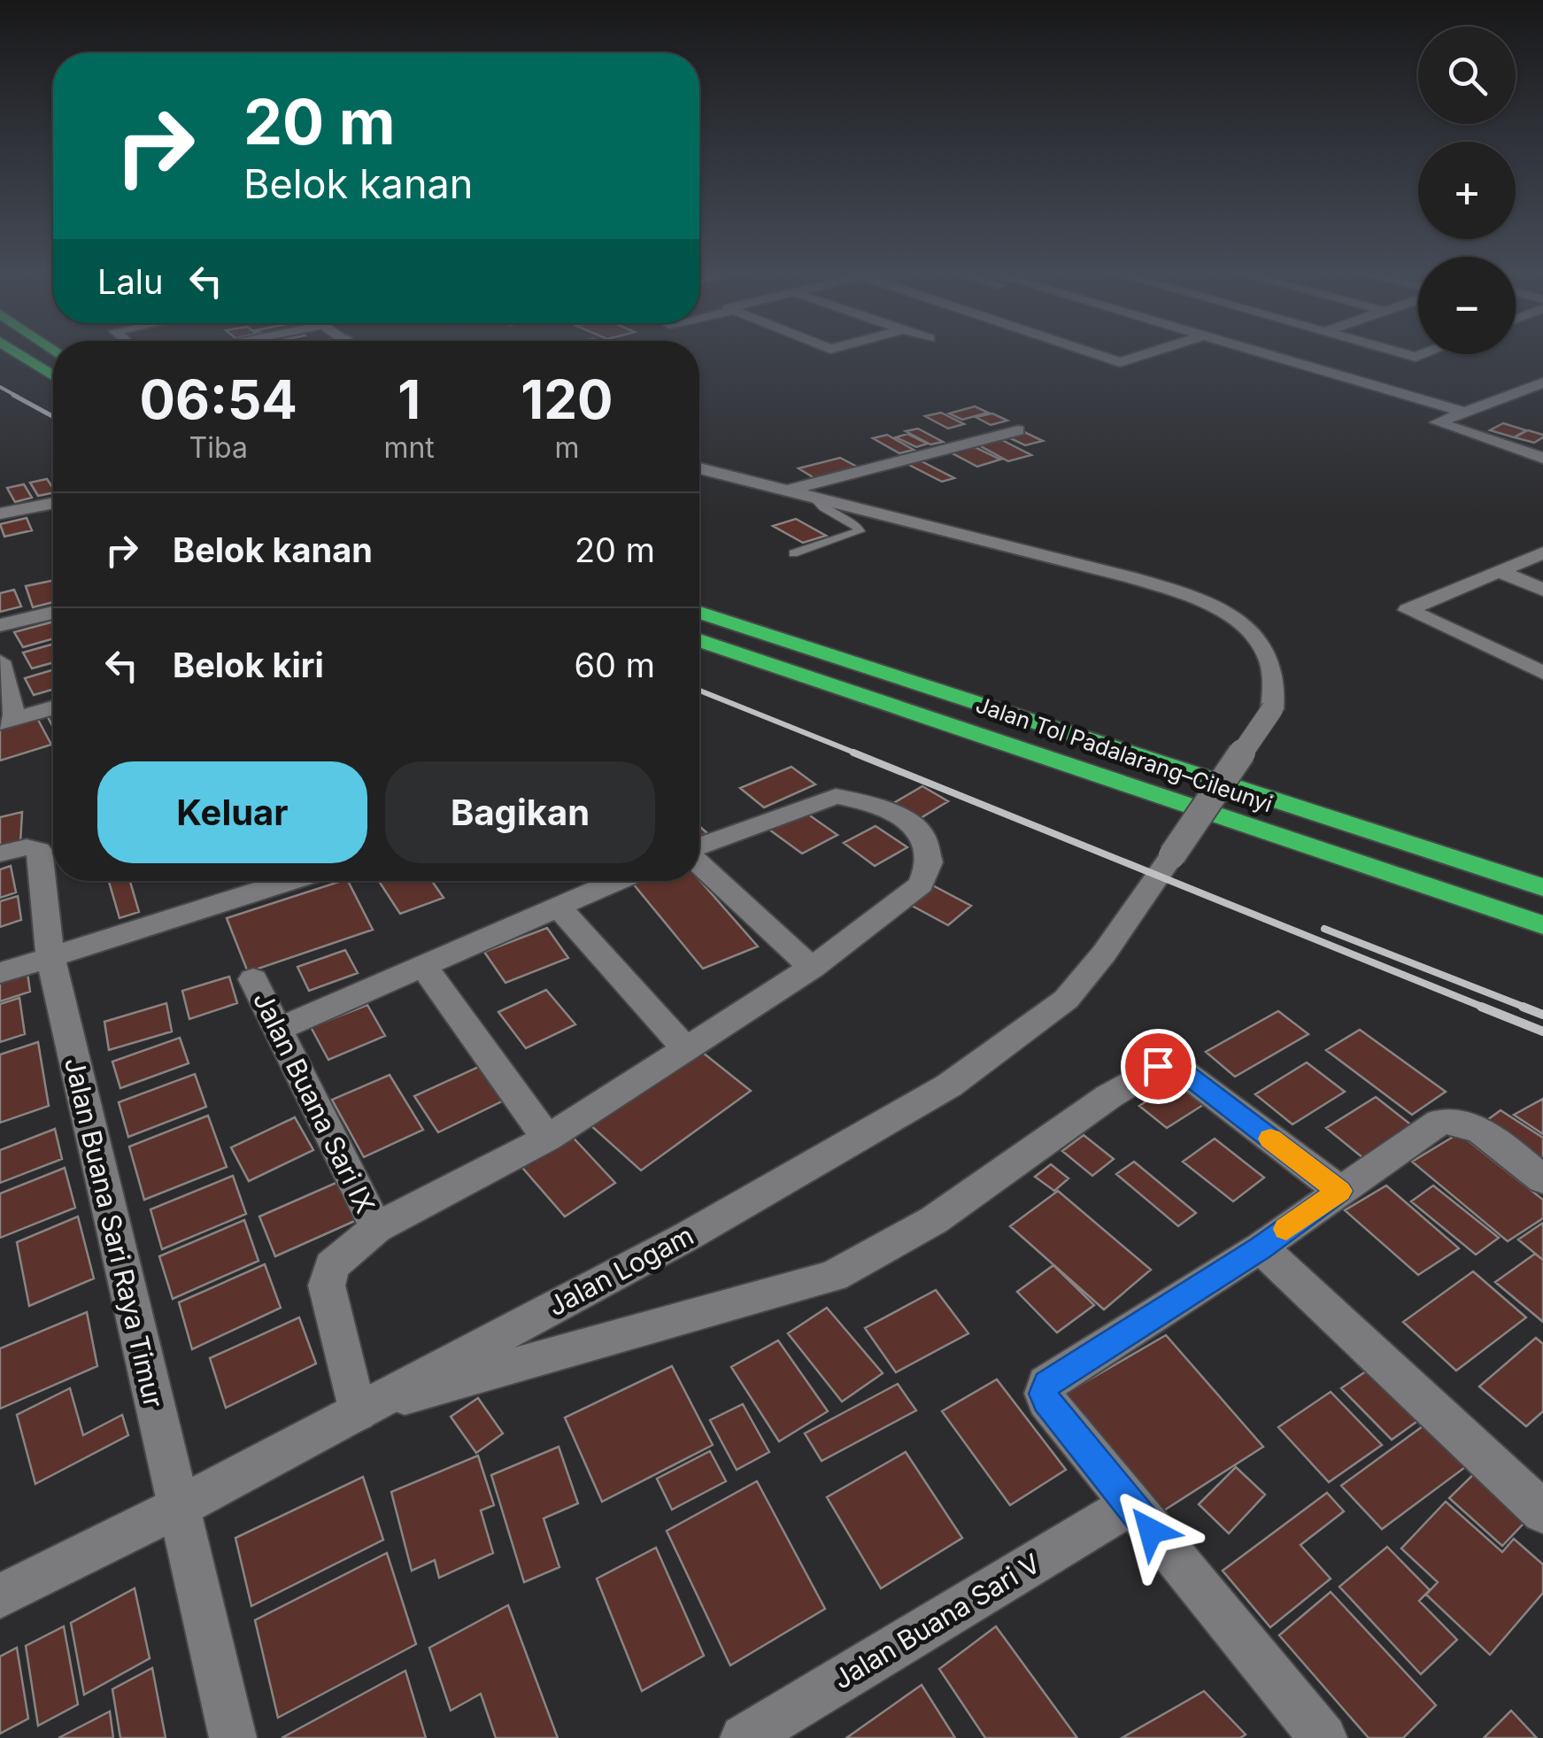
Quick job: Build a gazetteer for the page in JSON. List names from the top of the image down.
{
  "streets": {
    "highway": ["Jalan Tol Padalarang–Cileunyi"],
    "street": [
      "Jalan Buana Sari IX",
      "Jalan Buana Sari Raya Timur",
      "Jalan Logam",
      "Jalan Buana Sari V"
    ]
  },
  "crossings": [
    ["Jalan Buana Sari IX", "Jalan Logam"],
    ["Jalan Buana Sari Raya Timur", "Jalan Logam"]
  ],
  "page": {
    "map_buttons": ["+", "−"],
    "turn": ["20 m", "Belok kanan"],
    "then": "Lalu",
    "eta": [
      "06:54",
      "Tiba",
      "1",
      "mnt",
      "120",
      "m"
    ],
    "list": [
      {
        "name": "Belok kanan",
        "value": "20 m"
      },
      {
        "name": "Belok kiri",
        "value": "60 m"
      }
    ],
    "buttons": ["Keluar", "Bagikan"]
  }
}
